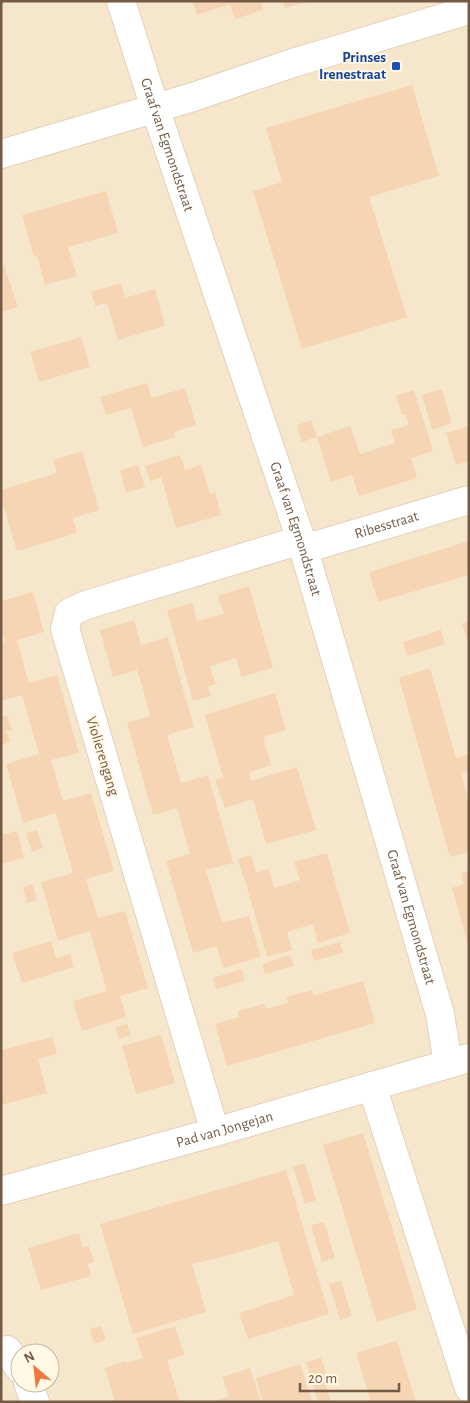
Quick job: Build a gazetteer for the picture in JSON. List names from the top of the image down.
{
  "streets": {
    "street": [
      "Graaf van Egmondstraat",
      "Ribesstraat",
      "Violierengang",
      "Pad van Jongejan"
    ]
  },
  "crossings": [
    ["Graaf van Egmondstraat", "Ribesstraat"],
    ["Graaf van Egmondstraat", "Violierengang"],
    ["Graaf van Egmondstraat", "Pad van Jongejan"],
    ["Ribesstraat", "Violierengang"],
    ["Violierengang", "Pad van Jongejan"]
  ],
  "places": {
    "transit": ["Prinses Irenestraat"]
  },
  "scale_bar": "20 m",
  "north": "top left"
}
